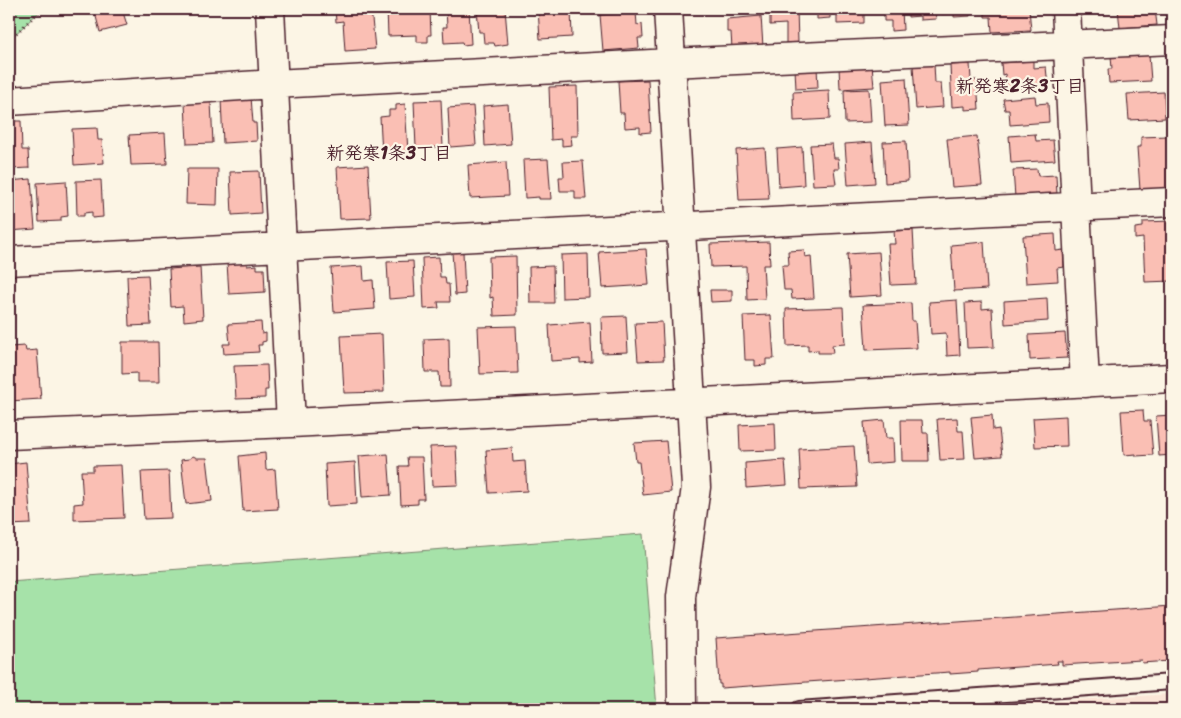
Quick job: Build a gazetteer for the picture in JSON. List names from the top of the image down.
{
  "districts": ["新発寒2条3丁目", "新発寒1条3丁目"]
}
